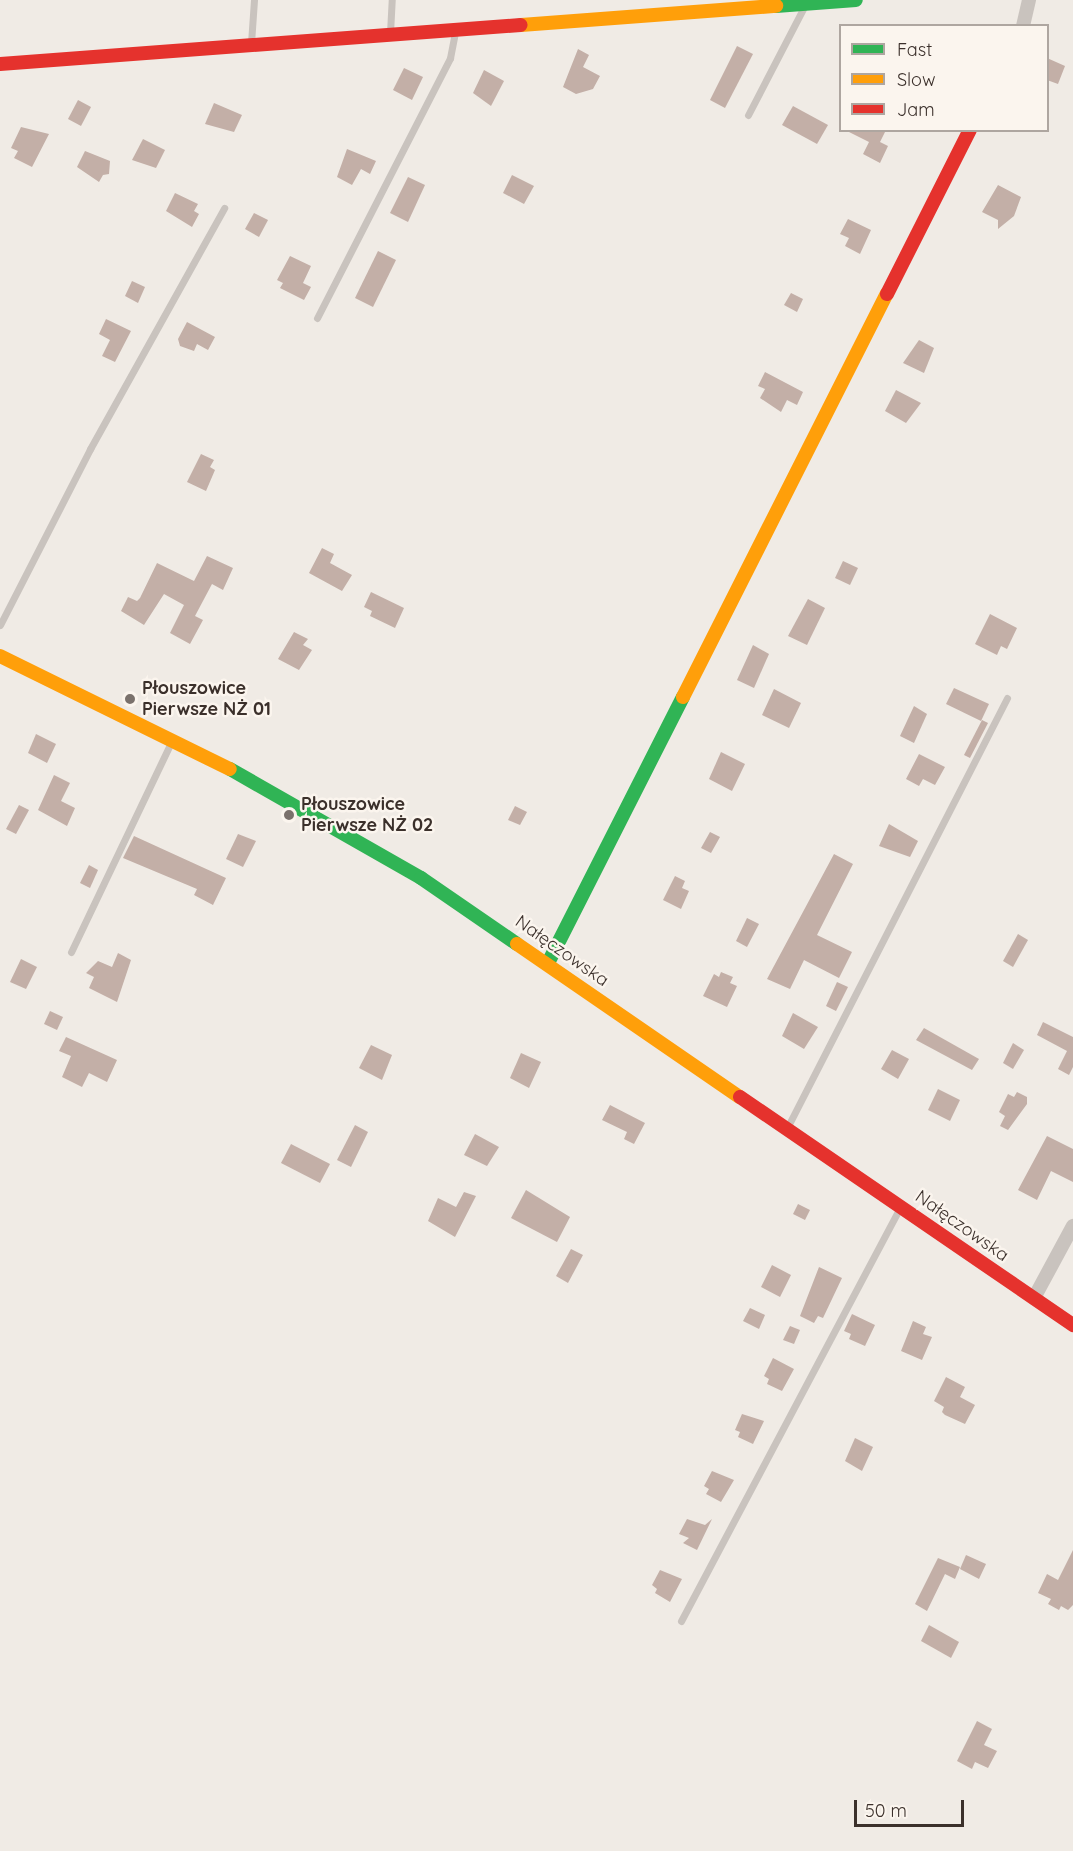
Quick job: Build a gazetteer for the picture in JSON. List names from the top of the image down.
{
  "streets": {
    "street": ["Nałęczowska"]
  },
  "places": ["Płouszowice Pierwsze NŻ 01", "Płouszowice Pierwsze NŻ 02"],
  "legend": ["Fast", "Slow", "Jam"],
  "scale_bar": "50 m"
}
